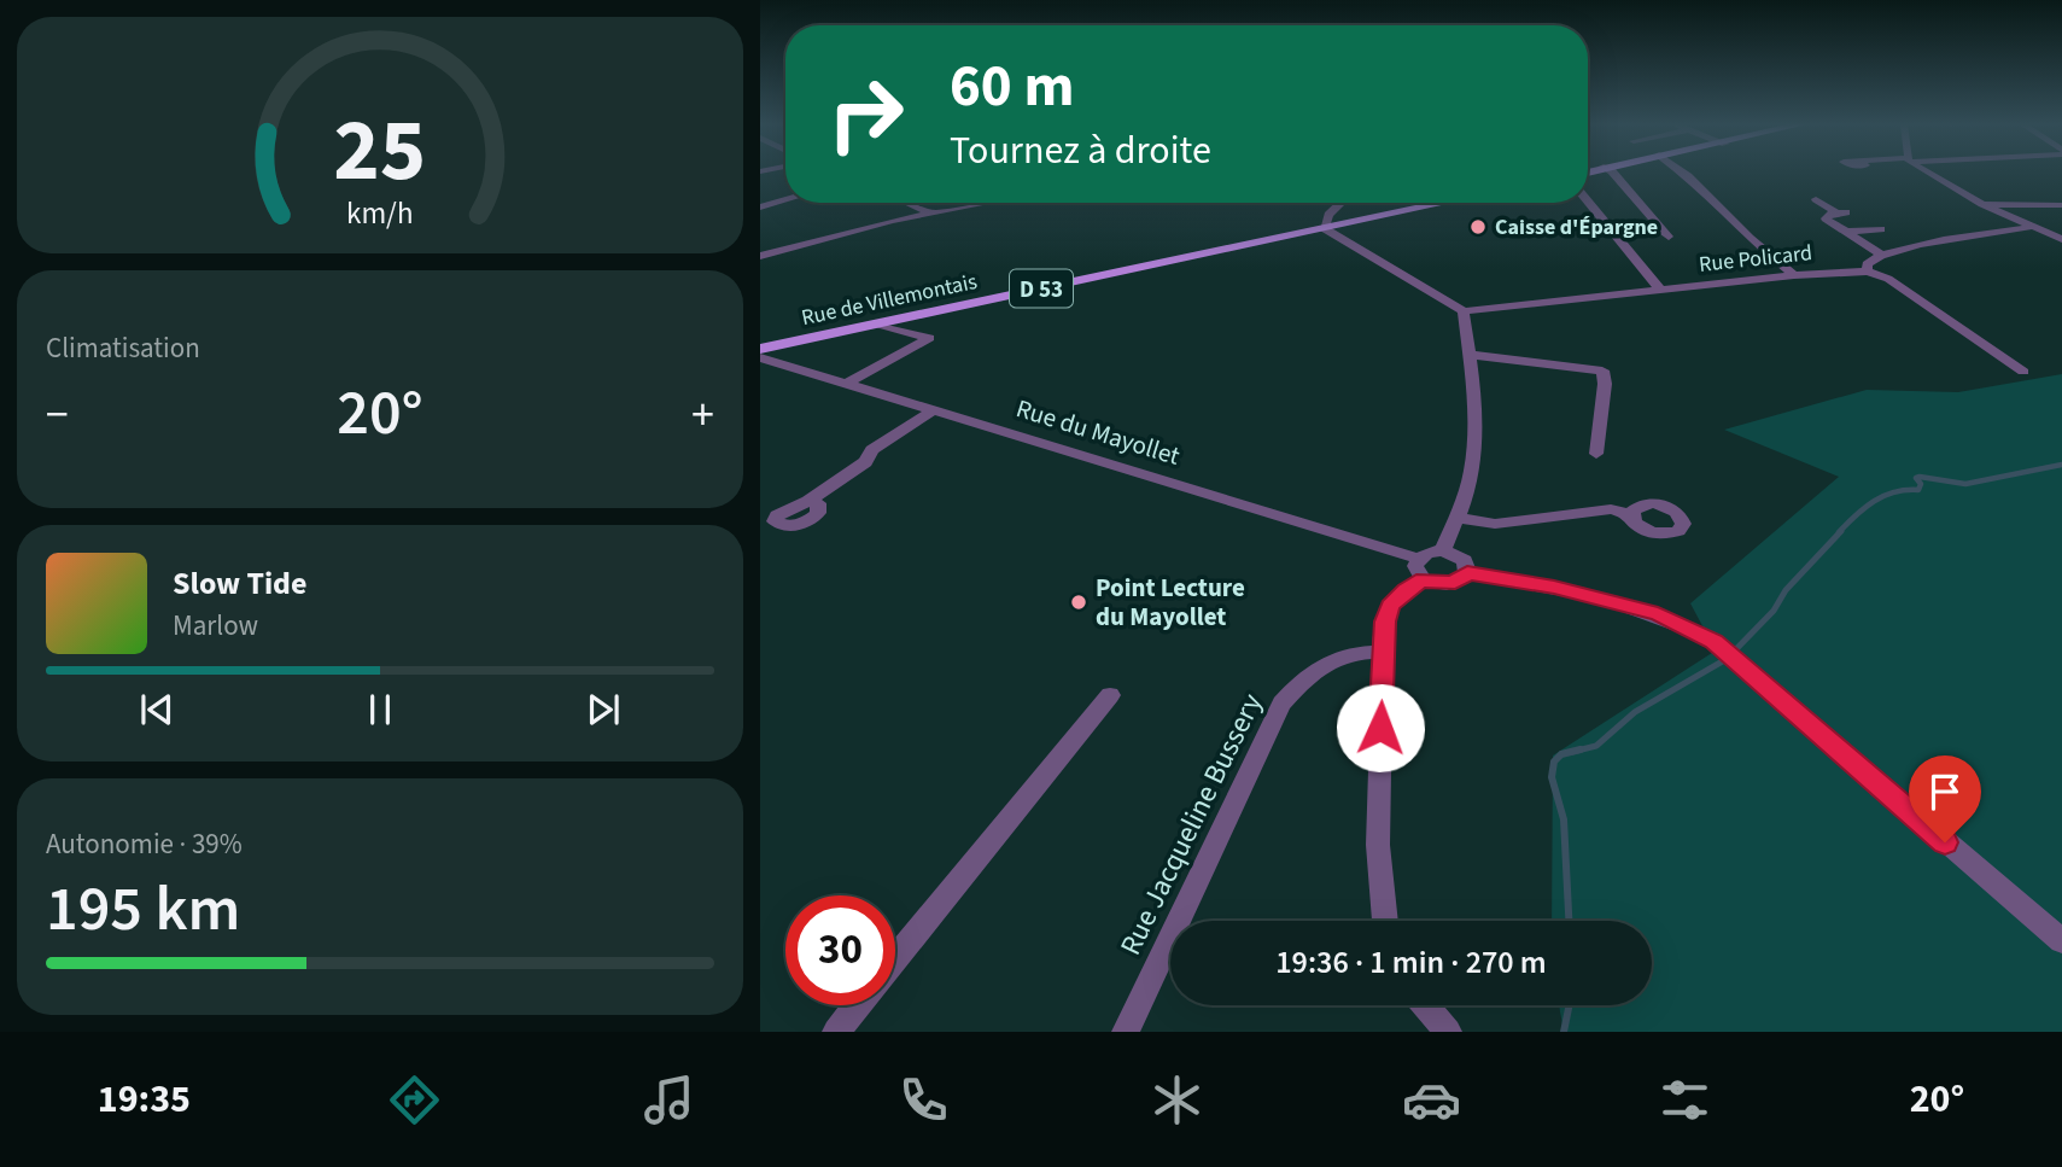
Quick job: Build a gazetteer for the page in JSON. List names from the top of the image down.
{
  "streets": {
    "main road": ["D 53", "Rue de Villemontais"],
    "street": ["Rue Policard", "Rue du Mayollet", "Rue Jacqueline Bussery"]
  },
  "crossings": [
    ["D 53", "Rue de Villemontais"]
  ],
  "places": ["Caisse d'Épargne", "Point Lecture du Mayollet"],
  "page": {
    "turn": ["60 m", "Tournez à droite"],
    "tile": [
      "Climatisation",
      ["Autonomie · 39%", "195 km"]
    ],
    "heat": ["−", "20°", "+"],
    "song": ["Slow Tide", "Marlow"],
    "limit": "30",
    "trip": "19:36 · 1 min · 270 m",
    "tabs": ["19:35", "20°"],
    "gauge": ["25", "km/h"]
  }
}
